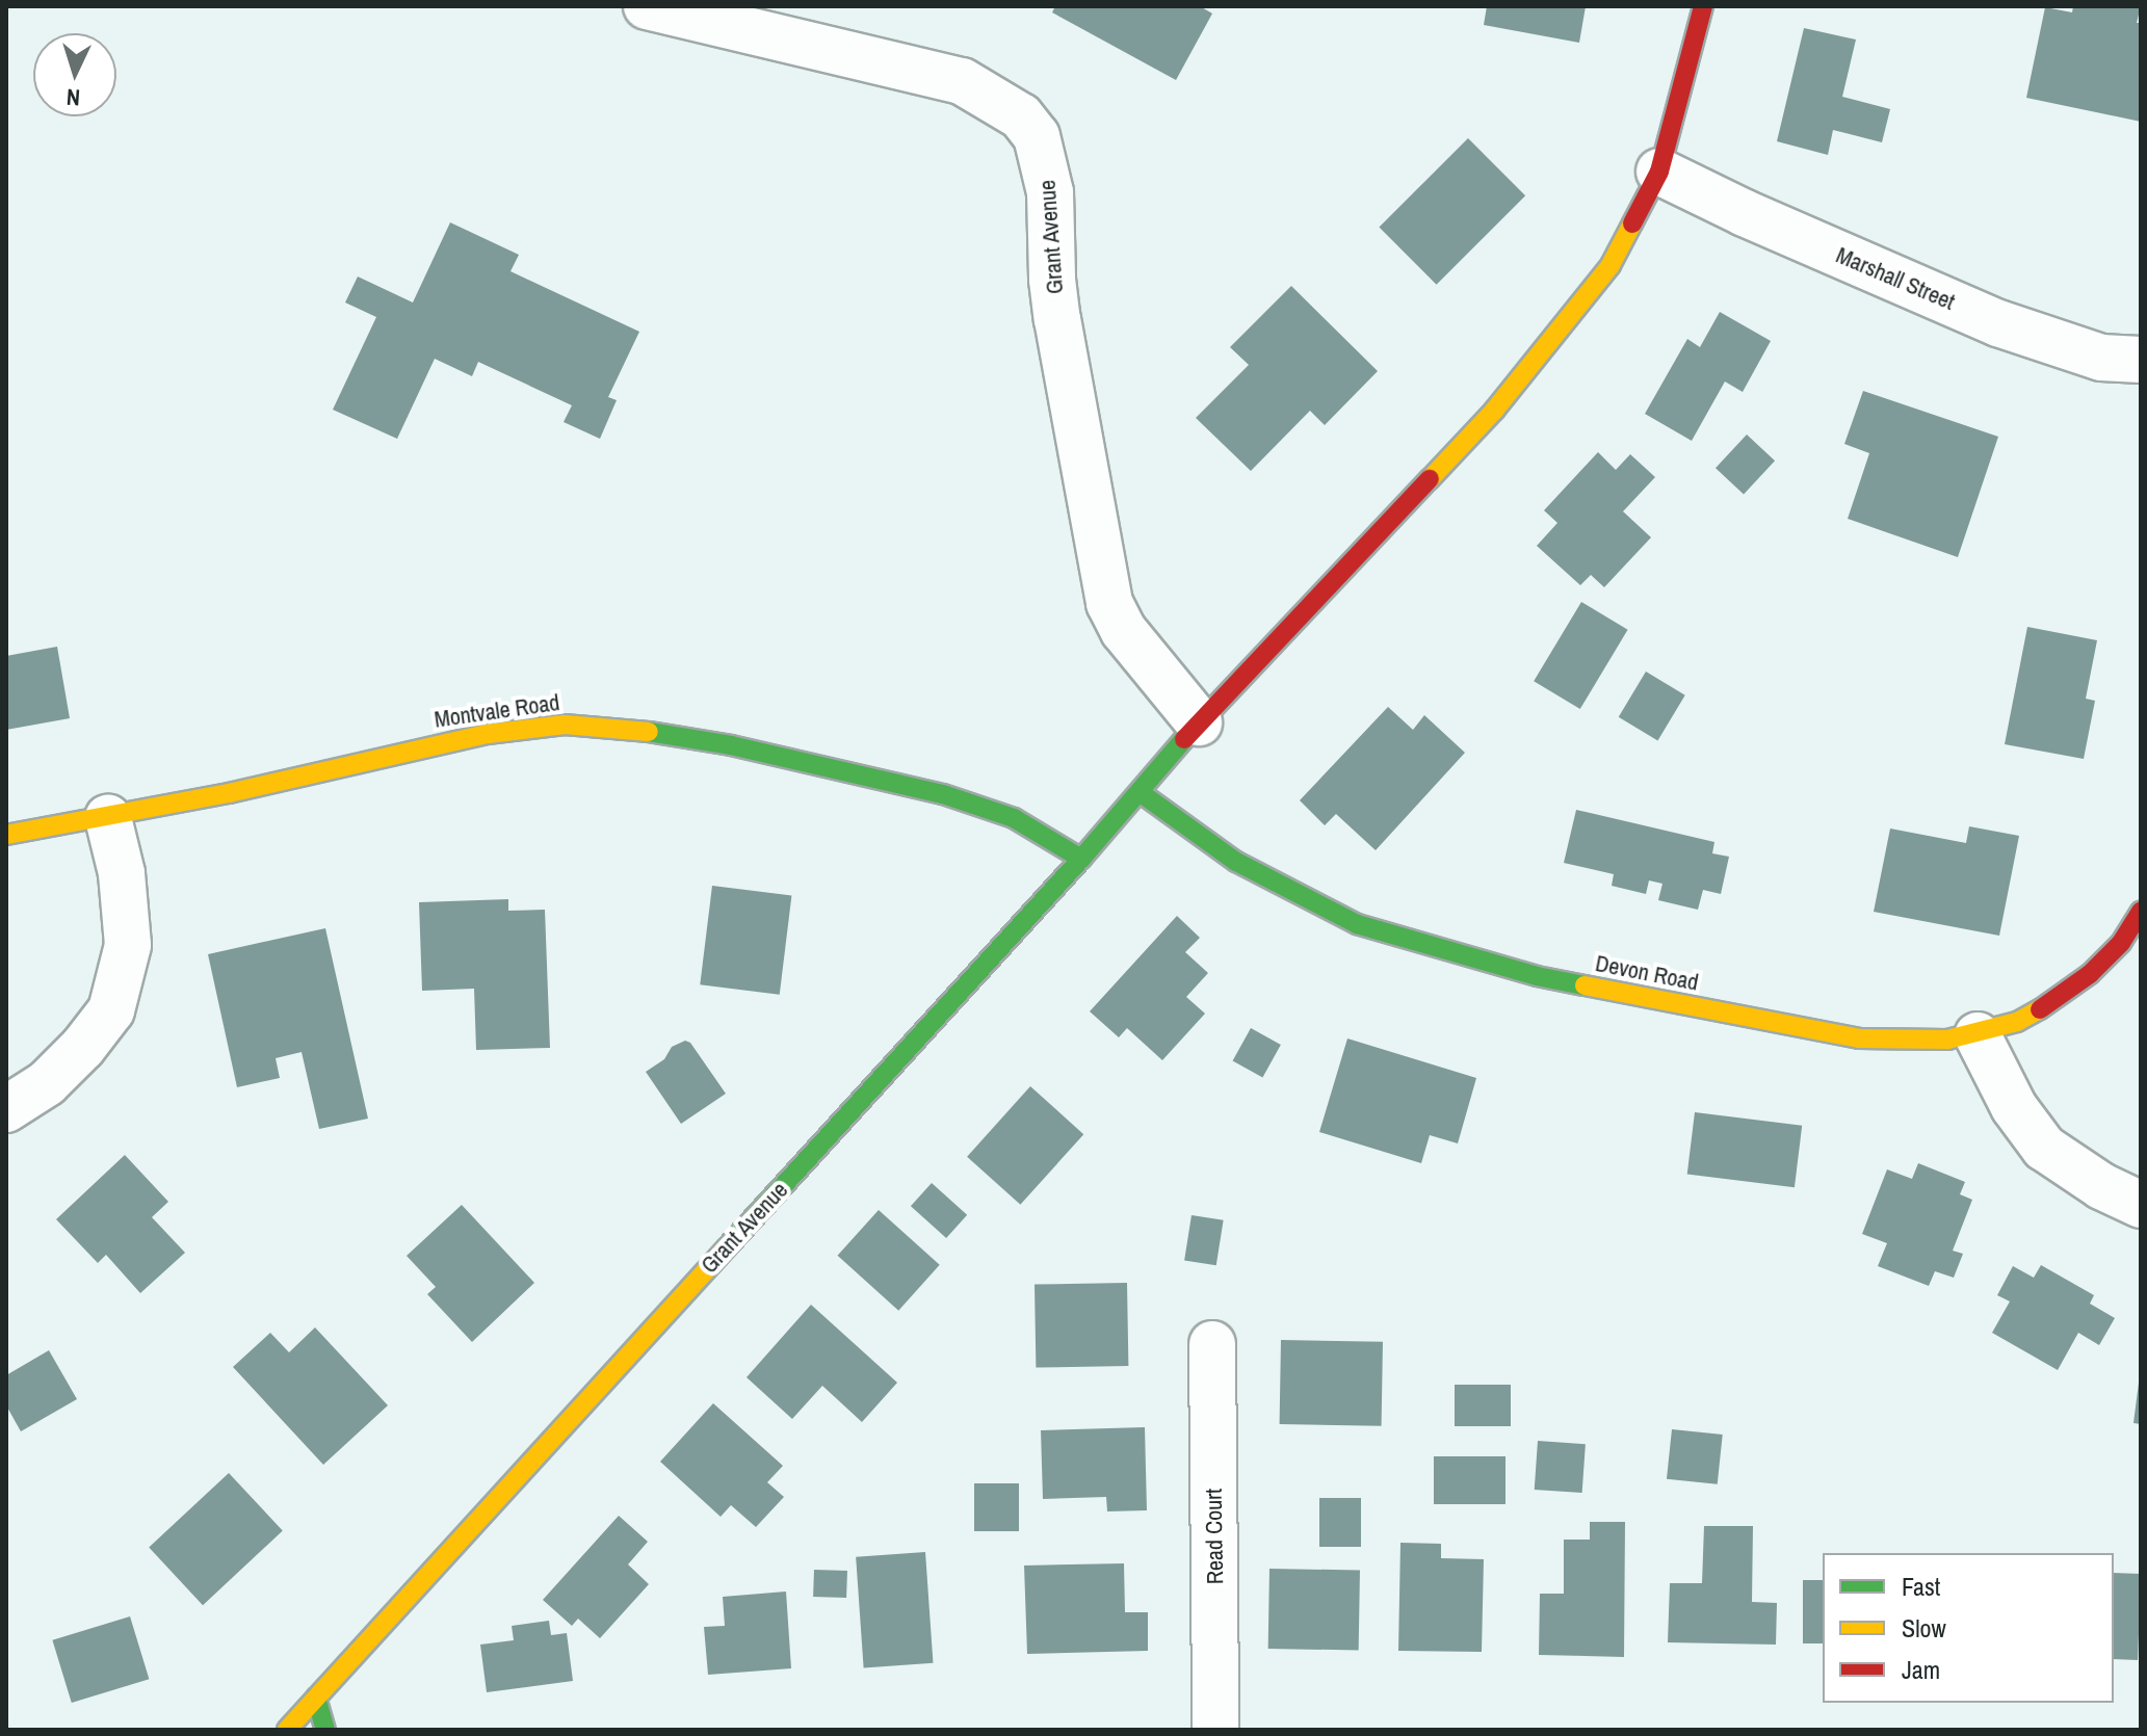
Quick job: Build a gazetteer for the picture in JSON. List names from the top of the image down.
{
  "streets": {
    "street": [
      "Grant Avenue",
      "Marshall Street",
      "Montvale Road",
      "Devon Road",
      "Read Court"
    ]
  },
  "crossings": [
    ["Grant Avenue", "Marshall Street"],
    ["Grant Avenue", "Montvale Road"],
    ["Grant Avenue", "Devon Road"]
  ],
  "legend": ["Fast", "Slow", "Jam"],
  "north": "bottom"
}
